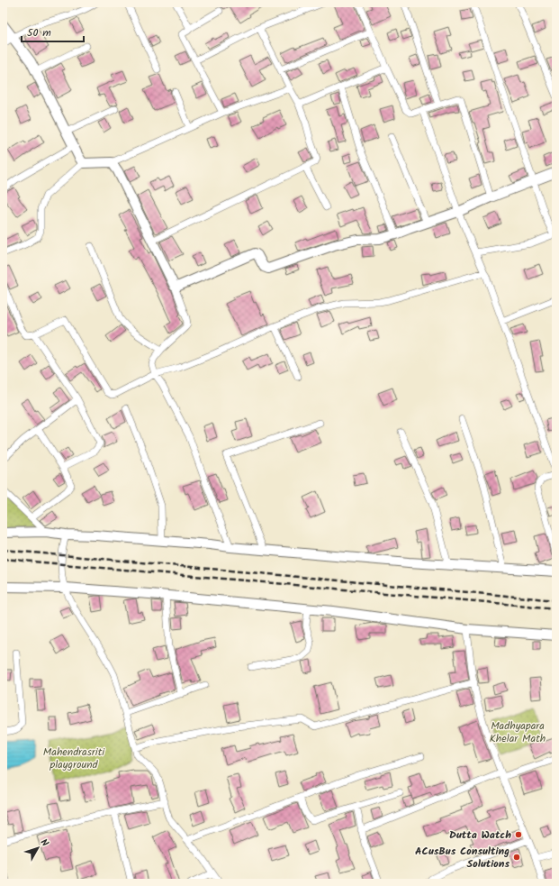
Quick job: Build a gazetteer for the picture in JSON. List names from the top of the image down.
{
  "parks": ["Madhyapara Khelar Math", "Mahendrasriti playground"],
  "places": ["Dutta Watch", "ACusBus Consulting Solutions"],
  "scale_bar": "50 m",
  "north": "top right"
}
